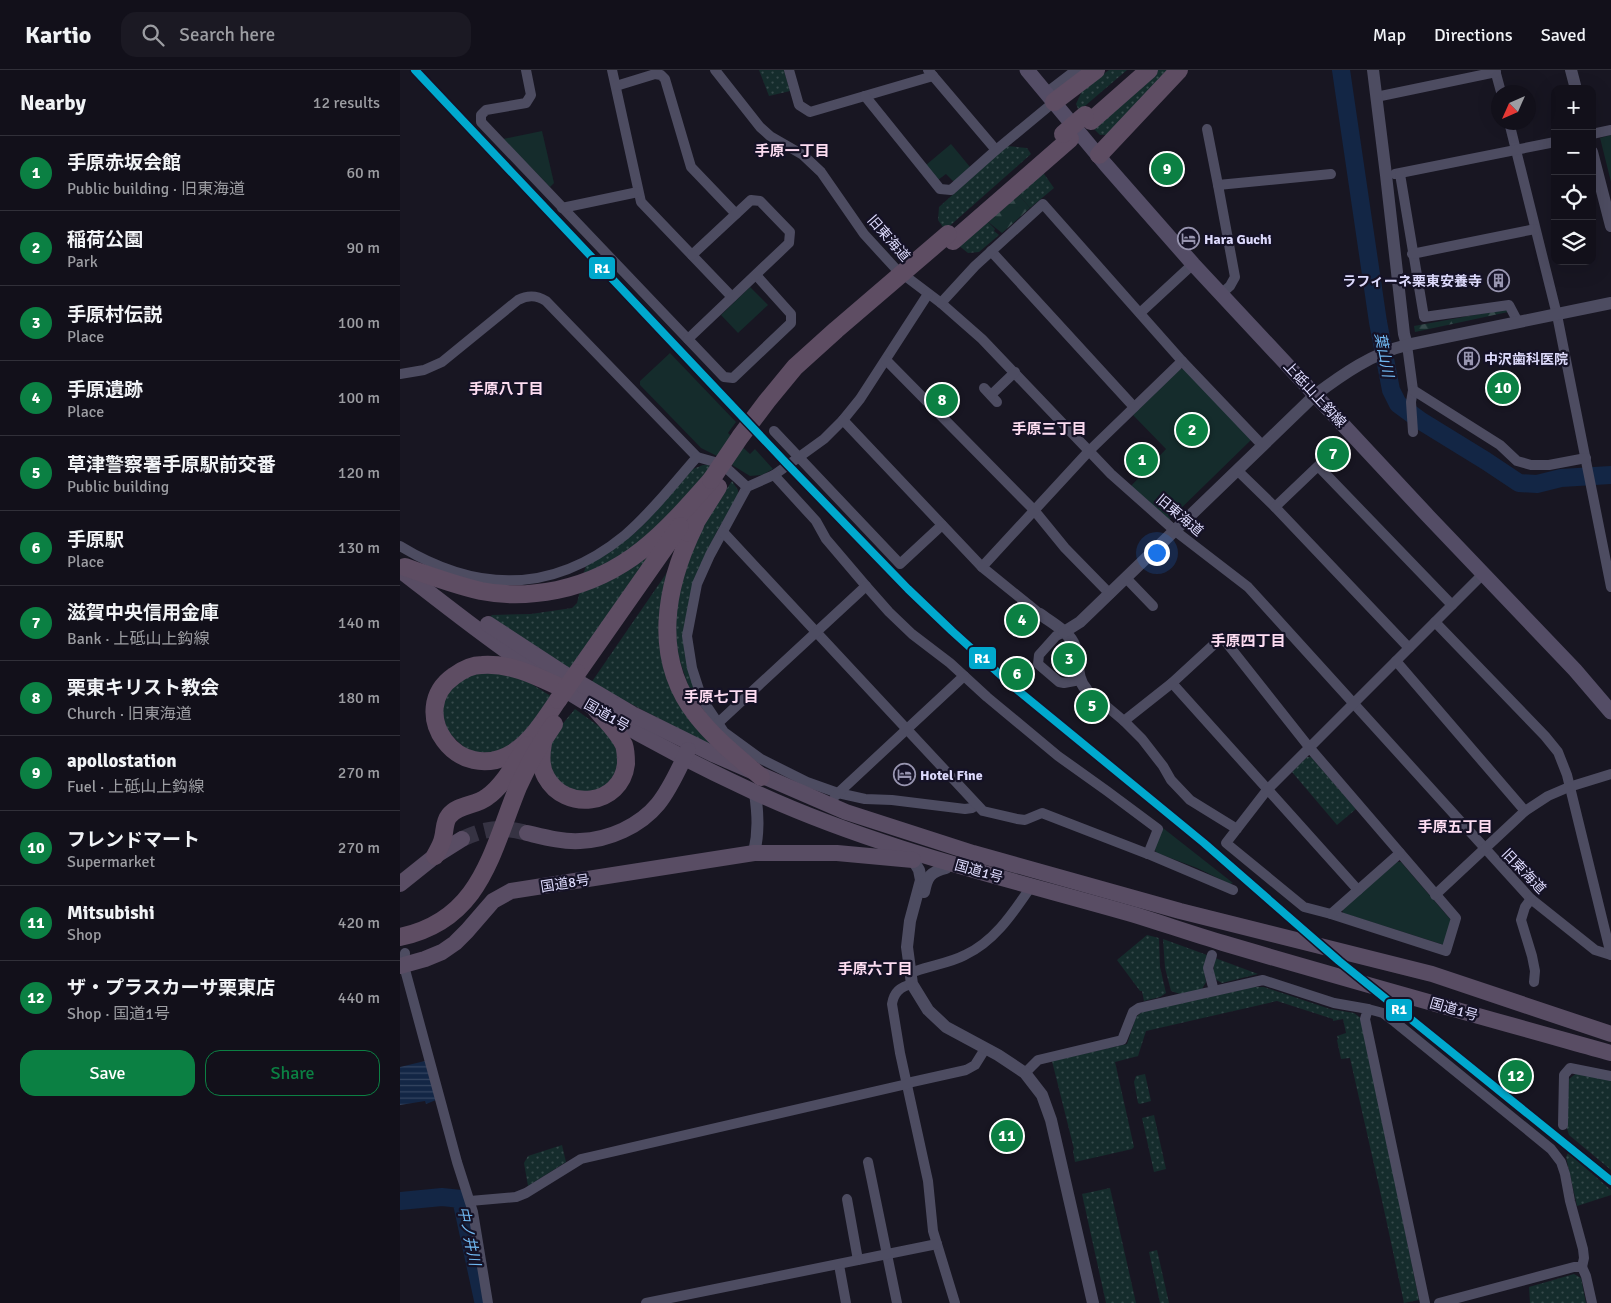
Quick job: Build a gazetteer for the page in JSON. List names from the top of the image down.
{
  "streets": {
    "highway": ["国道1号", "国道8号"],
    "main road": ["上砥山上鈎線"],
    "street": ["旧東海道"]
  },
  "crossings": [
    ["国道1号", "国道8号"]
  ],
  "districts": [
    "手原一丁目",
    "手原八丁目",
    "手原三丁目",
    "手原四丁目",
    "手原七丁目",
    "手原五丁目",
    "手原六丁目"
  ],
  "water": ["葉山川", "中ノ井川"],
  "places": {
    "hotel": ["Hara Guchi", "Hotel Fine"],
    "building": ["ラフィーネ栗東安養寺", "中沢歯科医院"]
  },
  "lines": ["transit line R1"],
  "north": "bottom left",
  "page": {
    "header": "Kartio",
    "search": "Search here",
    "nav": ["Map", "Directions", "Saved"],
    "heading": ["Nearby", "12 results"],
    "map_buttons": ["+", "−"],
    "list": [
      {
        "mark": "1",
        "name": "手原赤坂会館",
        "note": "Public building · 旧東海道",
        "value": "60 m"
      },
      {
        "mark": "2",
        "name": "稲荷公園",
        "note": "Park",
        "value": "90 m"
      },
      {
        "mark": "3",
        "name": "手原村伝説",
        "note": "Place",
        "value": "100 m"
      },
      {
        "mark": "4",
        "name": "手原遺跡",
        "note": "Place",
        "value": "100 m"
      },
      {
        "mark": "5",
        "name": "草津警察署手原駅前交番",
        "note": "Public building",
        "value": "120 m"
      },
      {
        "mark": "6",
        "name": "手原駅",
        "note": "Place",
        "value": "130 m"
      },
      {
        "mark": "7",
        "name": "滋賀中央信用金庫",
        "note": "Bank · 上砥山上鈎線",
        "value": "140 m"
      },
      {
        "mark": "8",
        "name": "栗東キリスト教会",
        "note": "Church · 旧東海道",
        "value": "180 m"
      },
      {
        "mark": "9",
        "name": "apollostation",
        "note": "Fuel · 上砥山上鈎線",
        "value": "270 m"
      },
      {
        "mark": "10",
        "name": "フレンドマート",
        "note": "Supermarket",
        "value": "270 m"
      },
      {
        "mark": "11",
        "name": "Mitsubishi",
        "note": "Shop",
        "value": "420 m"
      },
      {
        "mark": "12",
        "name": "ザ・プラスカーサ栗東店",
        "note": "Shop · 国道1号",
        "value": "440 m"
      }
    ],
    "pins": [
      "9",
      "10",
      "8",
      "2",
      "7",
      "1",
      "4",
      "3",
      "6",
      "5",
      "12",
      "11"
    ],
    "buttons": ["Save", "Share"]
  }
}
